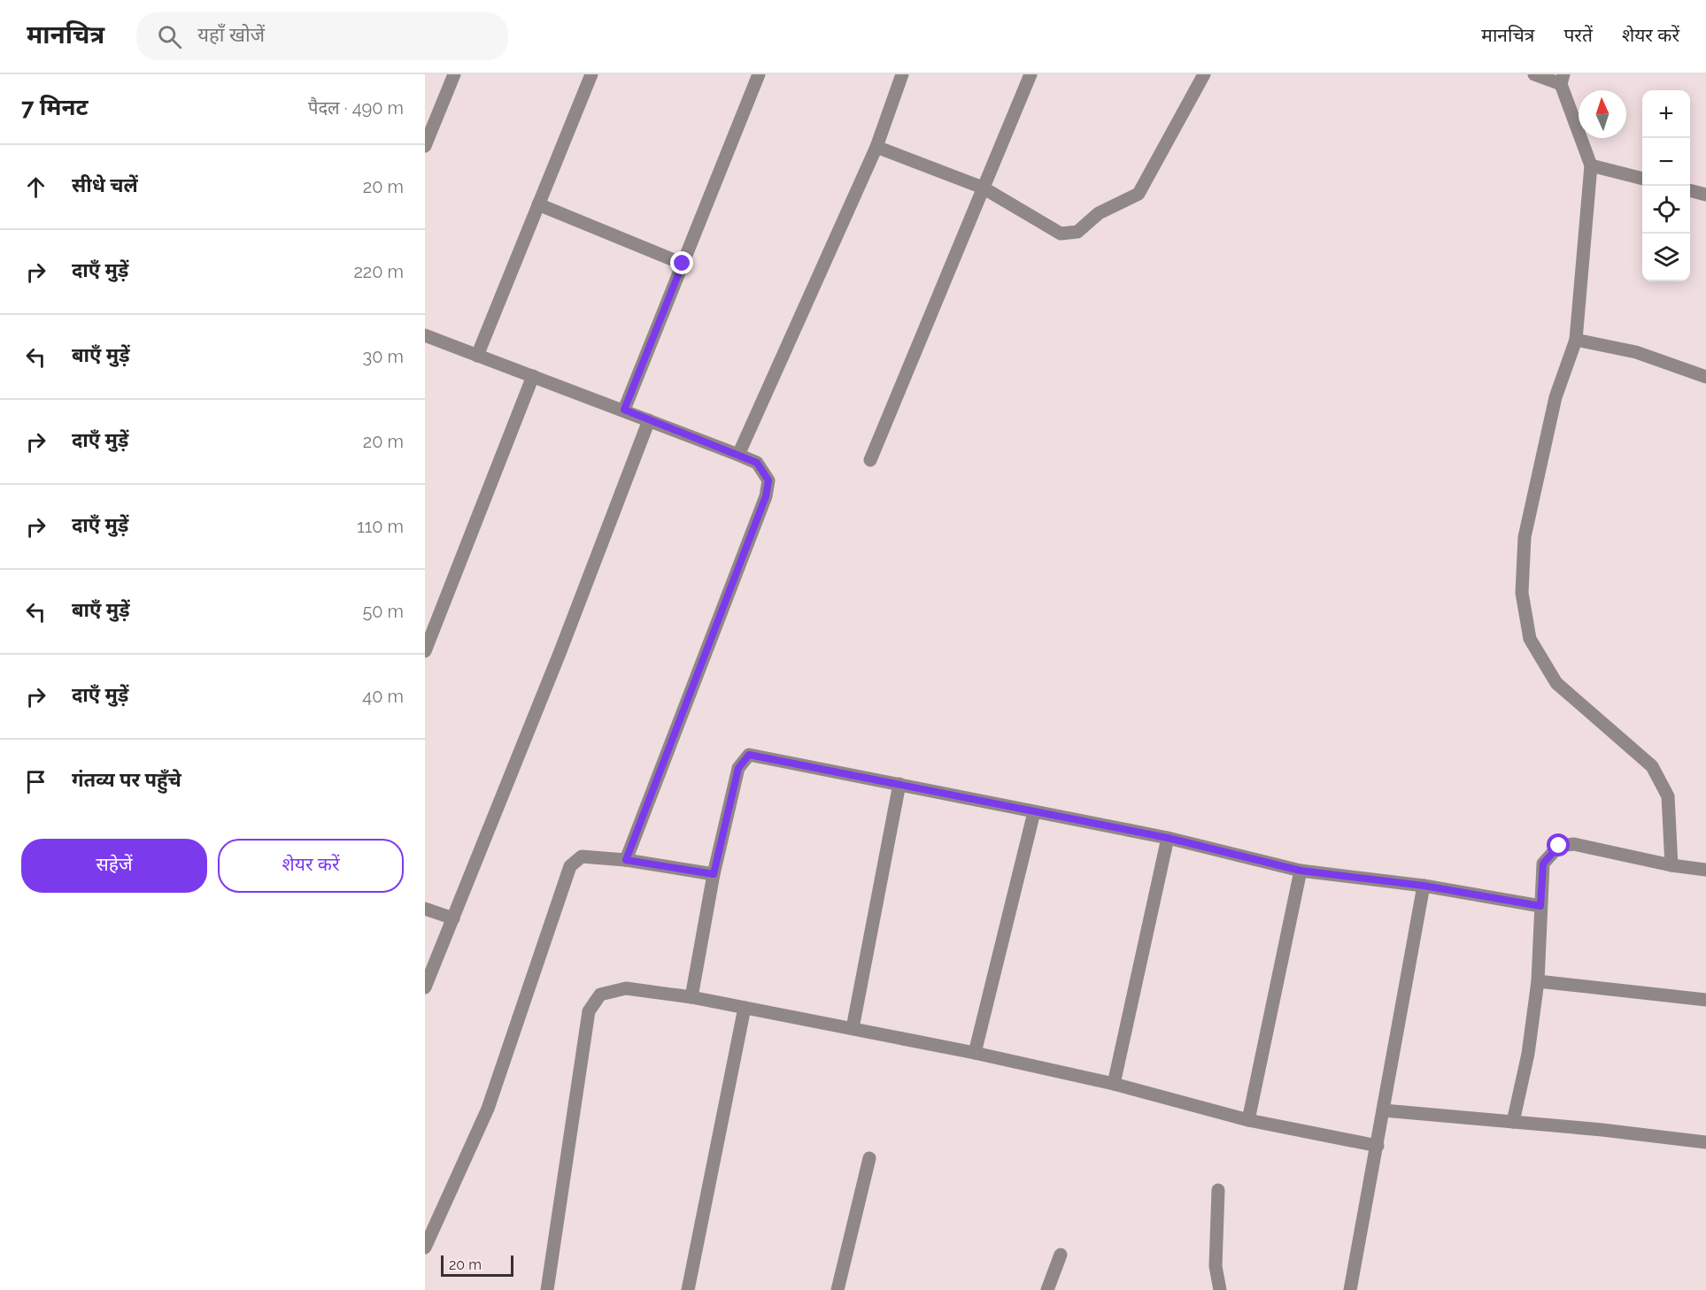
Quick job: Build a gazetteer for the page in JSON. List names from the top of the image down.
{
  "scale_bar": "20 m",
  "north": "top",
  "page": {
    "header": "मानचित्र",
    "search": "यहाँ खोजें",
    "nav": ["मानचित्र", "परतें", "शेयर करें"],
    "heading": ["7 मिनट", "पैदल · 490 m"],
    "map_buttons": ["+", "−"],
    "list": [
      ["सीधे चलें", "20 m"],
      ["दाएँ मुड़ें", "220 m"],
      ["बाएँ मुड़ें", "30 m"],
      ["दाएँ मुड़ें", "20 m"],
      ["दाएँ मुड़ें", "110 m"],
      ["बाएँ मुड़ें", "50 m"],
      ["दाएँ मुड़ें", "40 m"],
      "गंतव्य पर पहुँचे"
    ],
    "buttons": ["सहेजें", "शेयर करें"],
    "scale": "20 m"
  }
}
